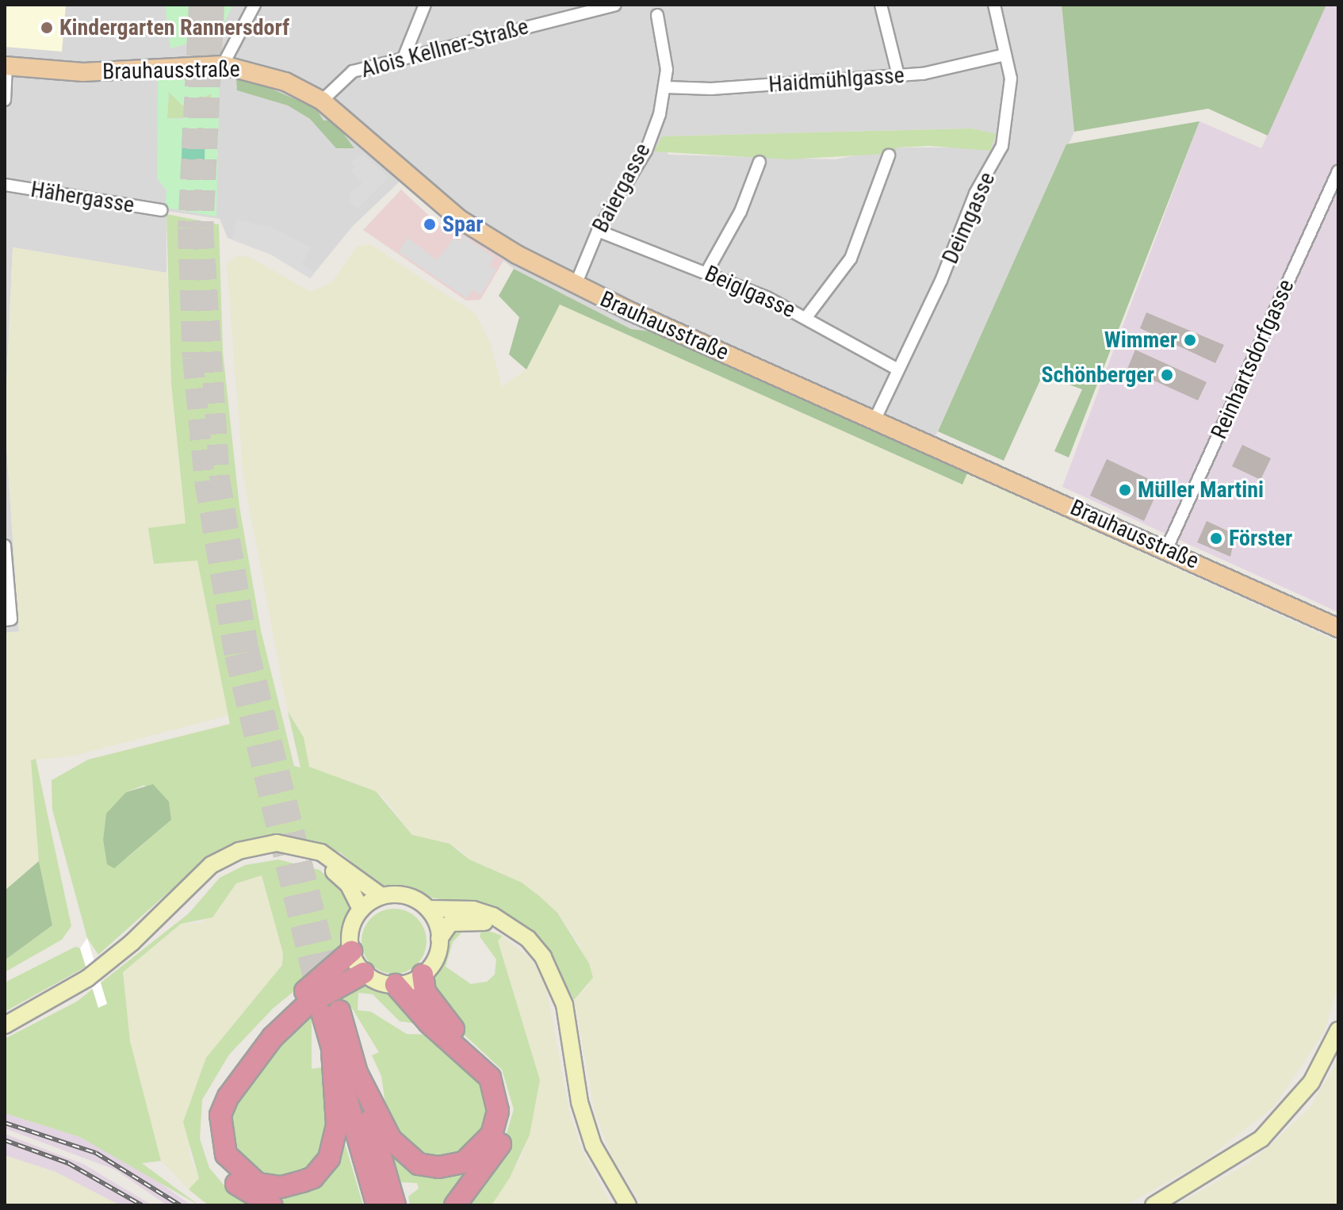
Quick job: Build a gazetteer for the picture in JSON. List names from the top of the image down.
{
  "streets": {
    "main road": ["Brauhausstraße"],
    "street": [
      "Alois Kellner-Straße",
      "Haidmühlgasse",
      "Baiergasse",
      "Hähergasse",
      "Deimgasse",
      "Beiglgasse",
      "Reinhartsdorfgasse"
    ]
  },
  "crossings": [
    ["Alois Kellner-Straße", "Brauhausstraße"],
    ["Brauhausstraße", "Baiergasse"],
    ["Brauhausstraße", "Deimgasse"],
    ["Brauhausstraße", "Reinhartsdorfgasse"],
    ["Haidmühlgasse", "Baiergasse"],
    ["Haidmühlgasse", "Deimgasse"],
    ["Baiergasse", "Beiglgasse"],
    ["Deimgasse", "Beiglgasse"]
  ],
  "places": [
    "Kindergarten Rannersdorf",
    "Spar",
    "Wimmer",
    "Schönberger",
    "Müller Martini",
    "Förster"
  ]
}
